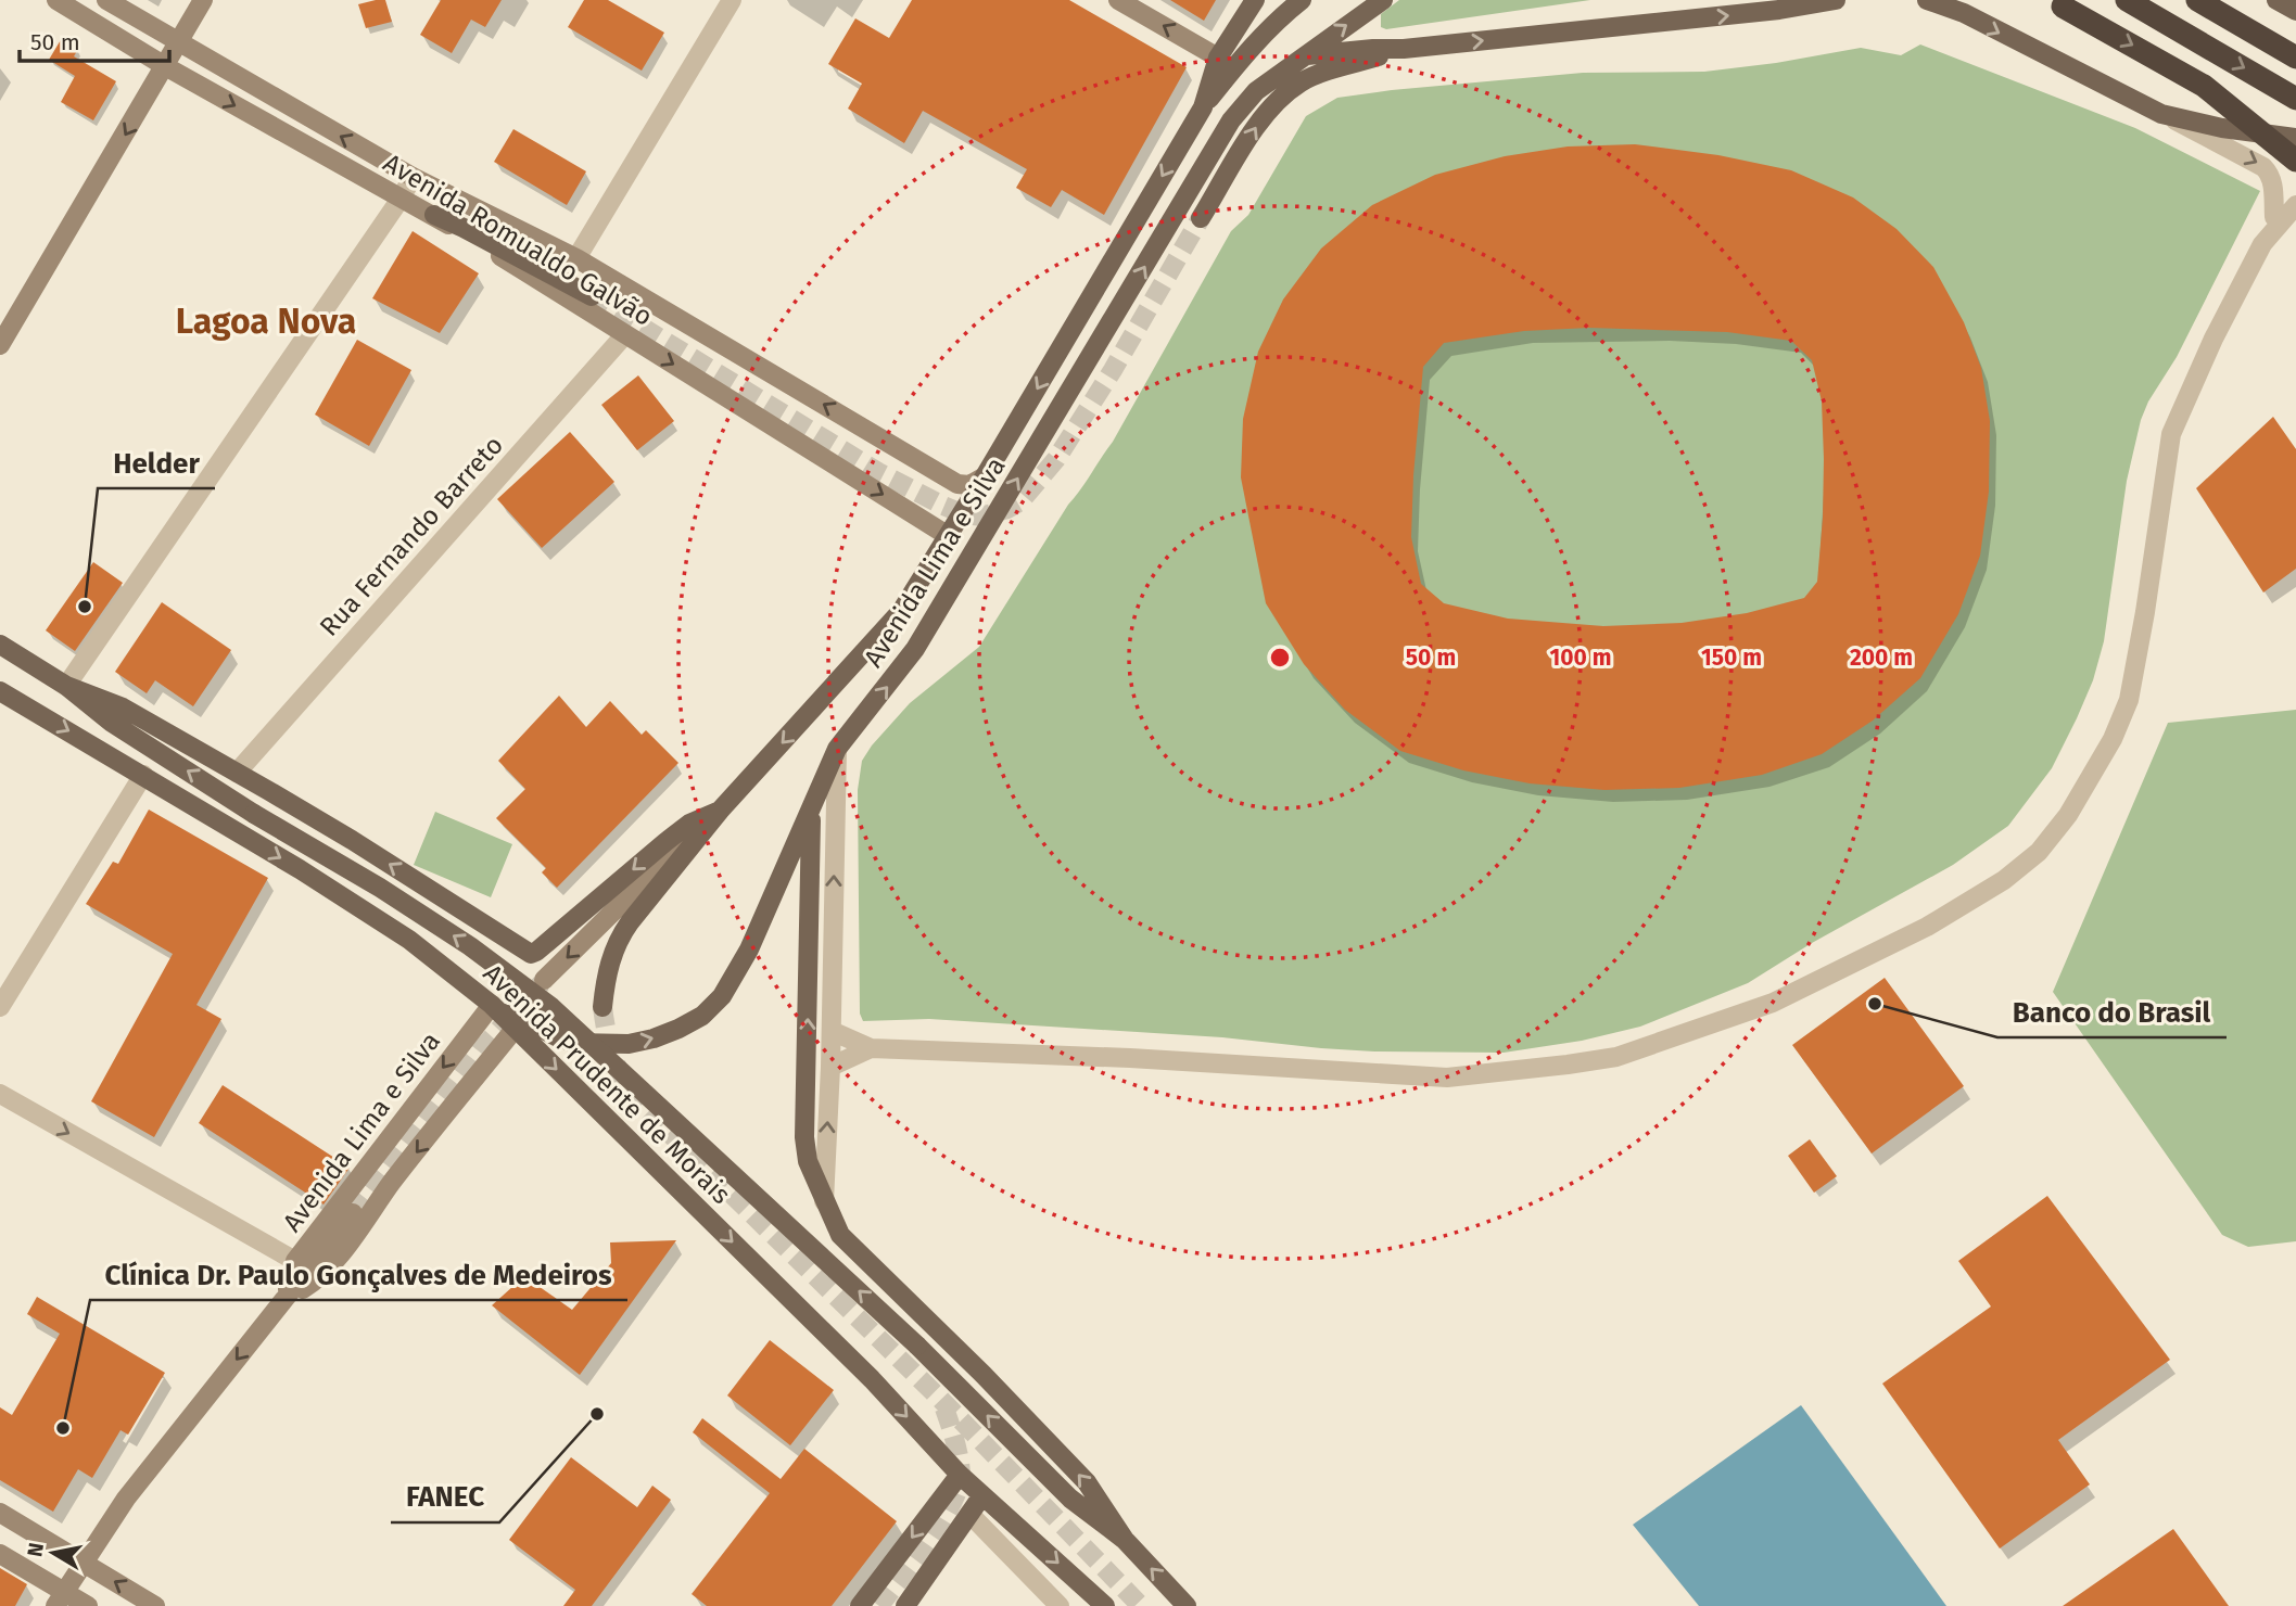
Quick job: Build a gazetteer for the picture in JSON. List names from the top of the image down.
{
  "streets": {
    "main road": ["Avenida Romualdo Galvão", "Avenida Lima e Silva", "Avenida Prudente de Morais"],
    "street": ["Rua Fernando Barreto"]
  },
  "crossings": [
    ["Avenida Romualdo Galvão", "Rua Fernando Barreto"],
    ["Avenida Romualdo Galvão", "Avenida Lima e Silva"],
    ["Avenida Lima e Silva", "Avenida Prudente de Morais"]
  ],
  "districts": ["Lagoa Nova"],
  "places": [
    "Helder",
    "Banco do Brasil",
    "FANEC",
    "Clínica Dr. Paulo Gonçalves de Medeiros"
  ],
  "scale_bar": "50 m",
  "north": "left",
  "rings": [
    "50 m",
    "100 m",
    "150 m",
    "200 m"
  ]
}
